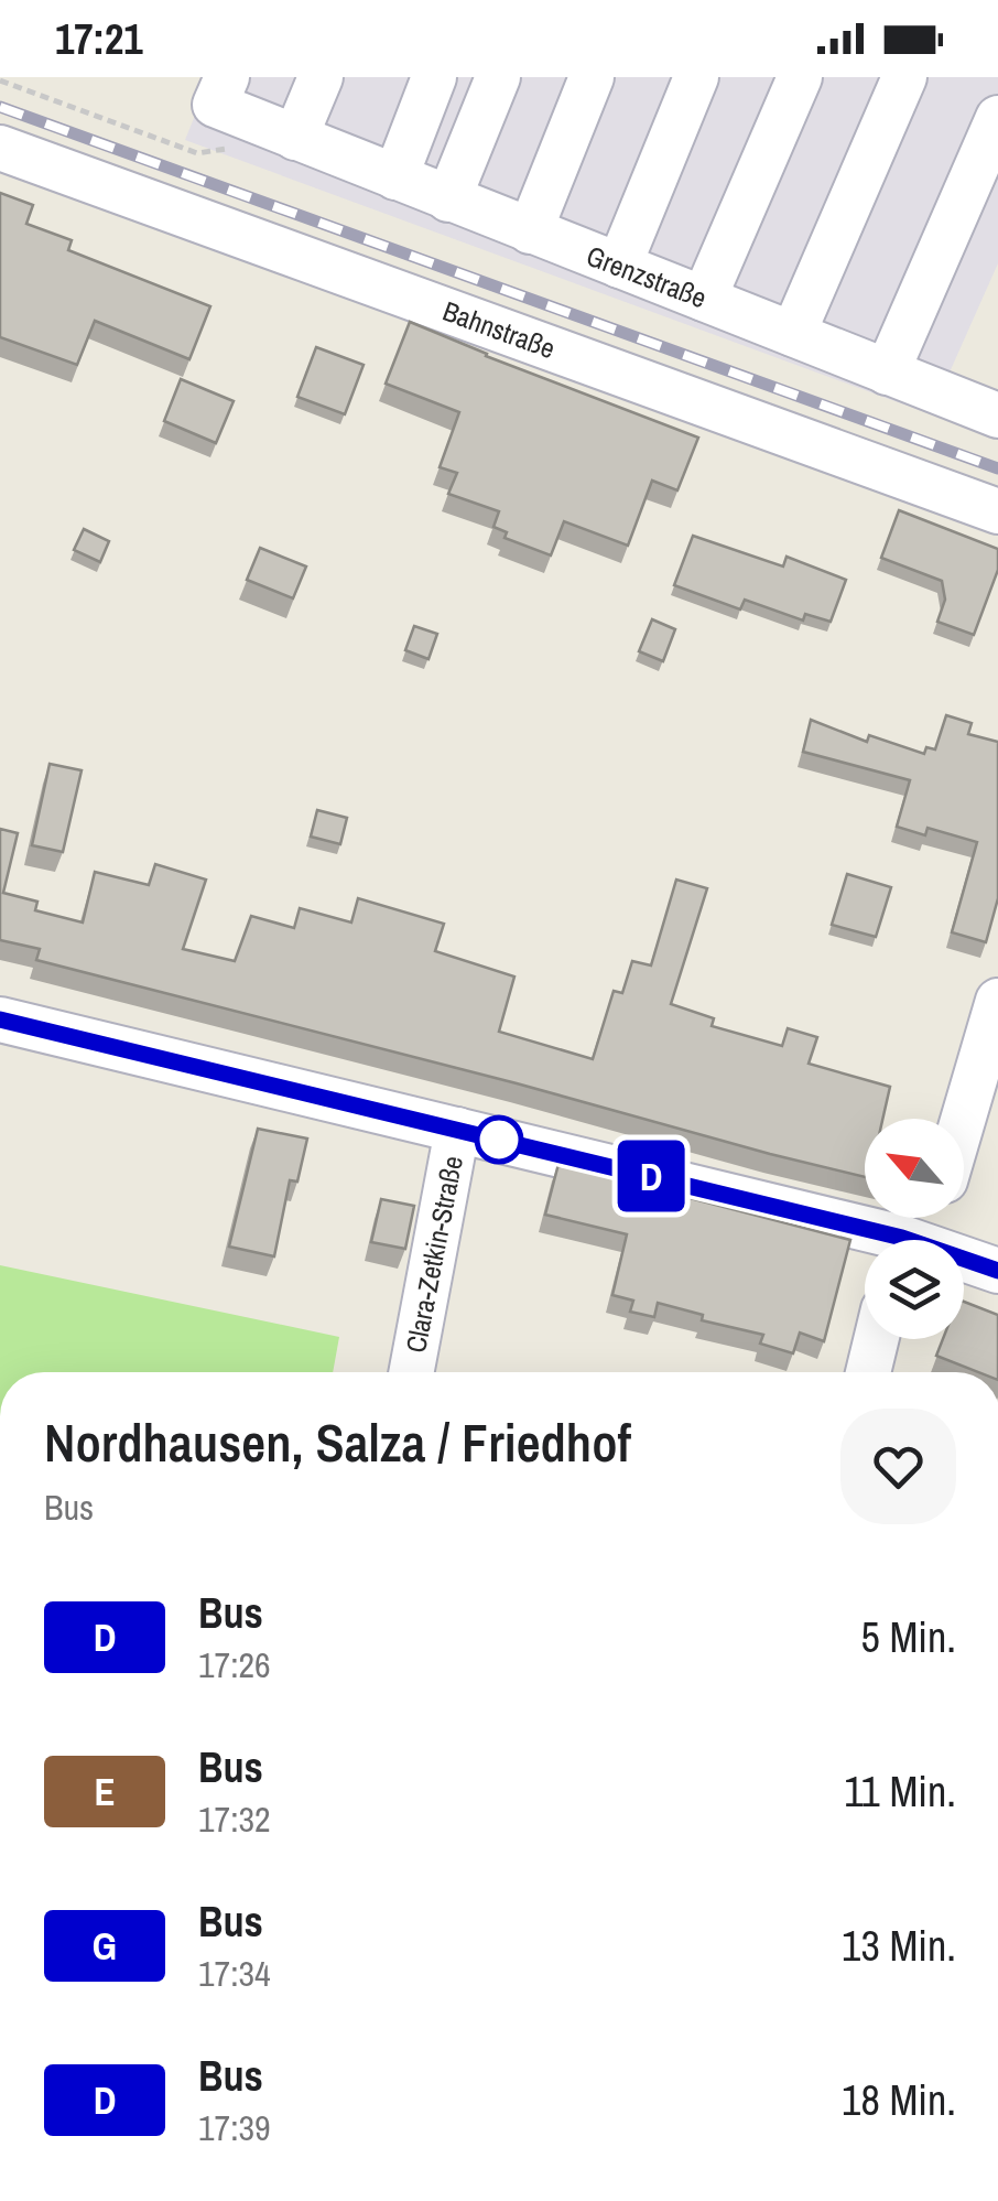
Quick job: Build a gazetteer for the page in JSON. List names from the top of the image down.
{
  "streets": {
    "street": ["Grenzstraße", "Bahnstraße", "Clara-Zetkin-Straße"]
  },
  "lines": ["bus line D"],
  "north": "top left",
  "page": {
    "status": "17:21",
    "on_map": "D",
    "heading": ["Nordhausen, Salza / Friedhof", "Bus"],
    "list": [
      {
        "mark": "D",
        "name": "Bus",
        "note": "17:26",
        "value": "5 Min."
      },
      {
        "mark": "E",
        "name": "Bus",
        "note": "17:32",
        "value": "11 Min."
      },
      {
        "mark": "G",
        "name": "Bus",
        "note": "17:34",
        "value": "13 Min."
      },
      {
        "mark": "D",
        "name": "Bus",
        "note": "17:39",
        "value": "18 Min."
      }
    ]
  }
}
